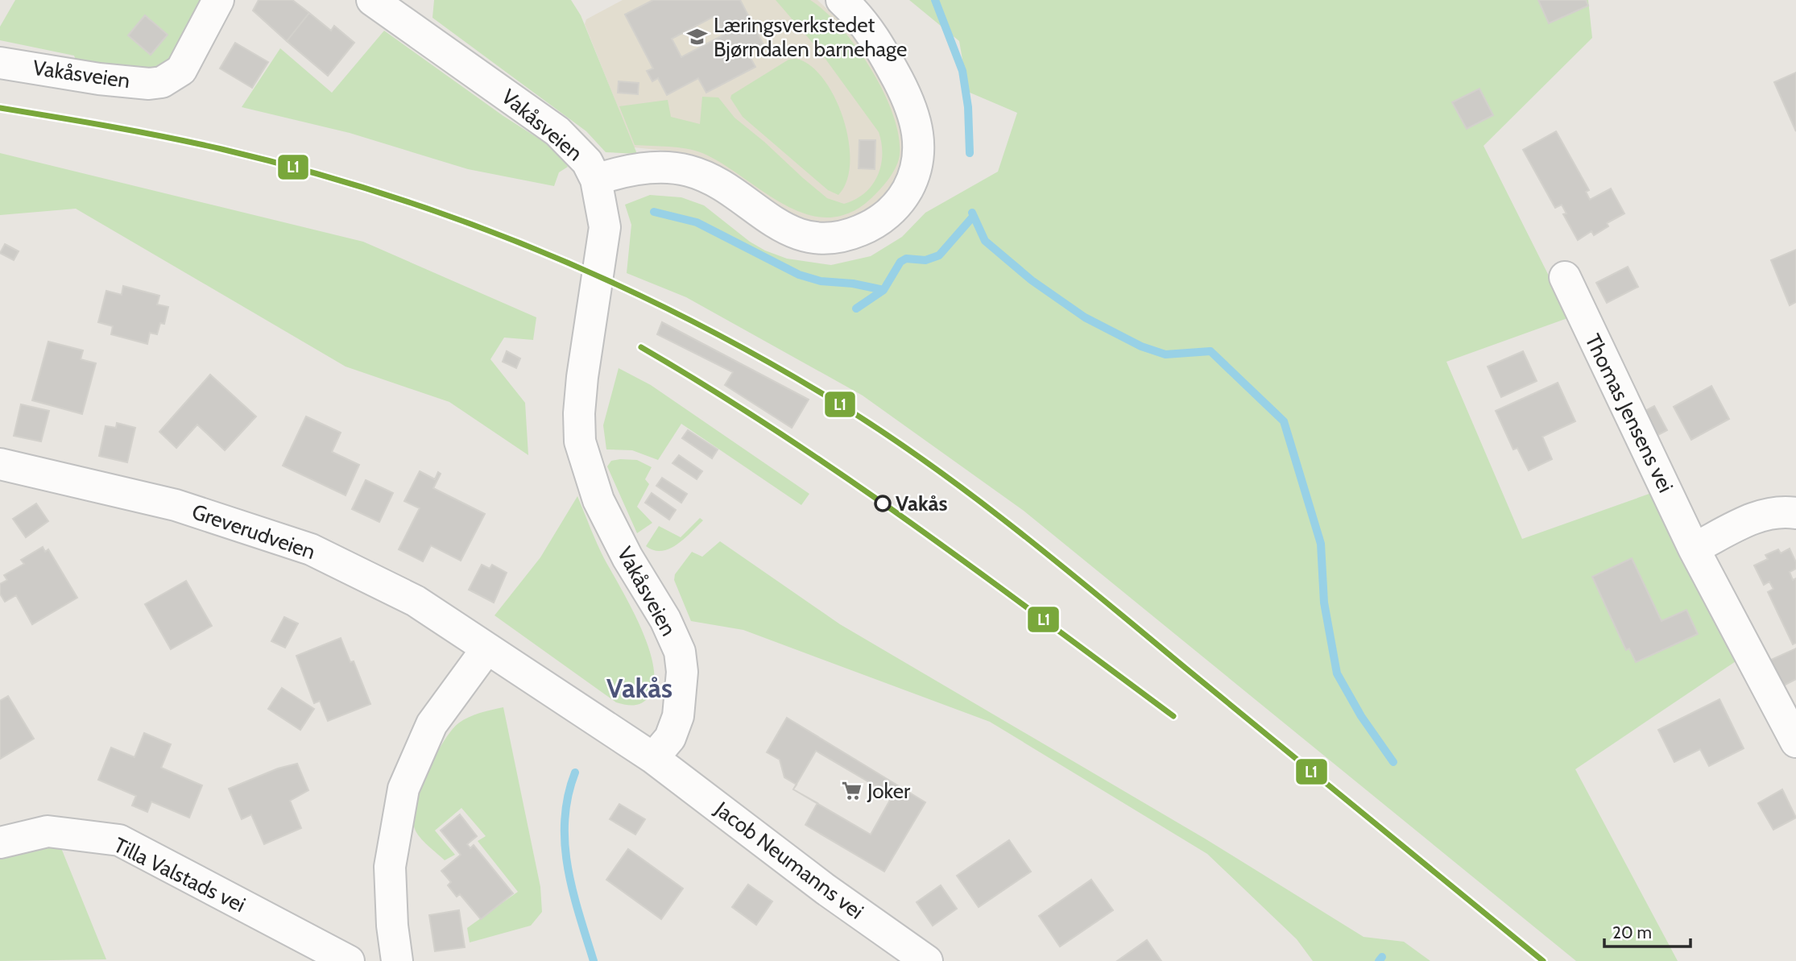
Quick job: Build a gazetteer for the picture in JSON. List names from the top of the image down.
{
  "streets": {
    "street": [
      "Vakåsveien",
      "Thomas Jensens vei",
      "Greverudveien",
      "Jacob Neumanns vei",
      "Tilla Valstads vei"
    ]
  },
  "crossings": [
    ["Vakåsveien", "Jacob Neumanns vei"]
  ],
  "districts": ["Vakås"],
  "places": {
    "school or university": ["Læringsverkstedet Bjørndalen barnehage"],
    "other": ["Vakås"],
    "supermarket": ["Joker"]
  },
  "lines": ["transit line L1"],
  "scale_bar": "20 m"
}
